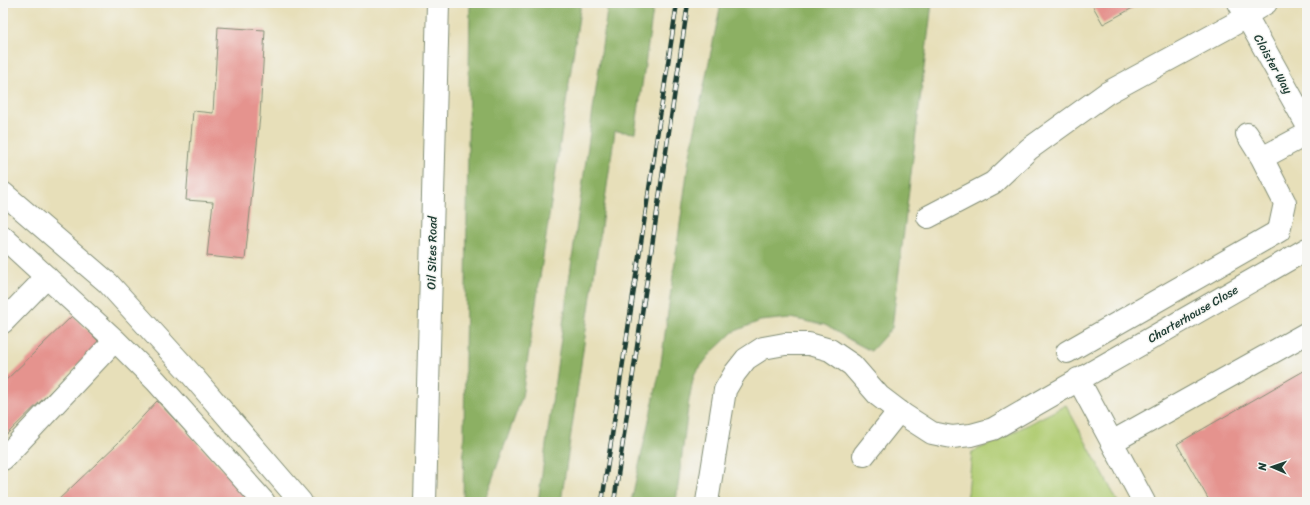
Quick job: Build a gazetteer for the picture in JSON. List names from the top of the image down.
{
  "streets": {
    "street": ["Cloister Way", "Oil Sites Road", "Charterhouse Close"]
  },
  "north": "left"
}
